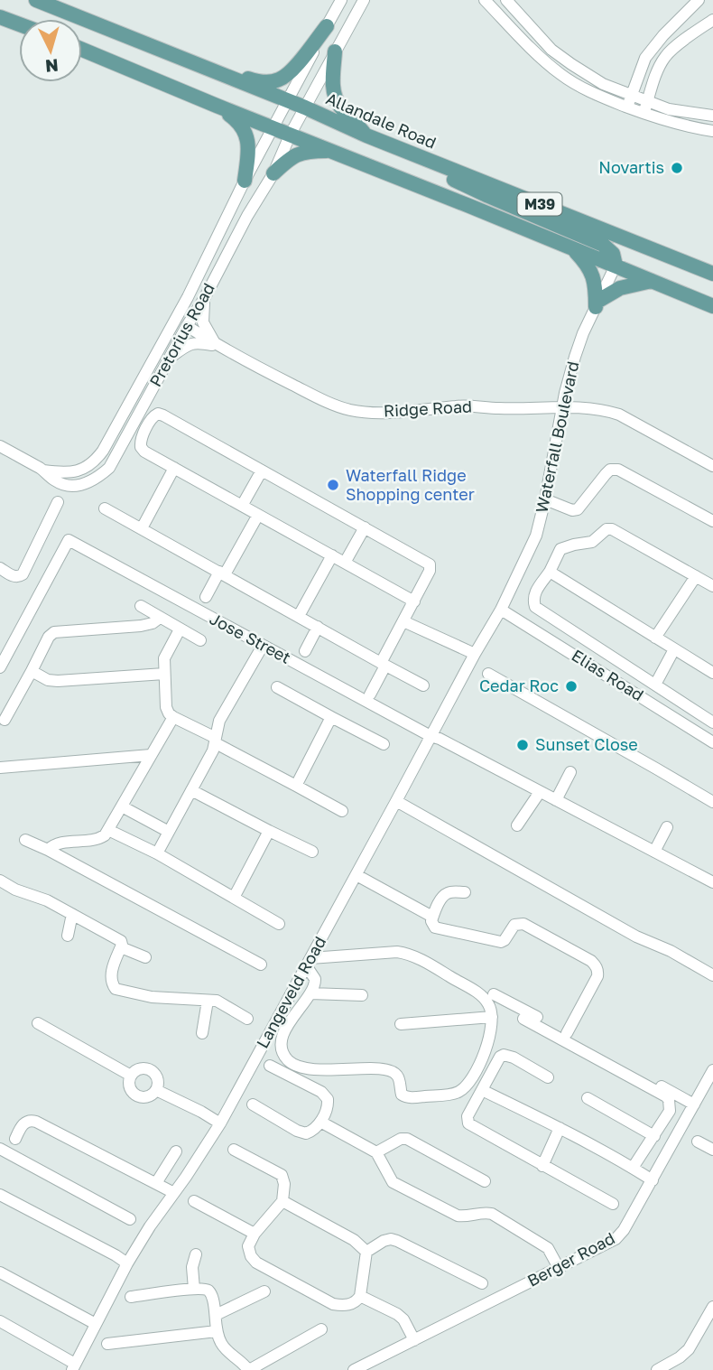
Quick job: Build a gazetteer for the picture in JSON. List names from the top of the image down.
{
  "streets": {
    "main road": ["Allandale Road", "M39"],
    "street": [
      "Pretorius Road",
      "Ridge Road",
      "Waterfall Boulevard",
      "Jose Street",
      "Elias Road",
      "Langeveld Road",
      "Berger Road"
    ]
  },
  "crossings": [
    ["Allandale Road", "Pretorius Road"],
    ["M39", "Pretorius Road"],
    ["M39", "Waterfall Boulevard"],
    ["Pretorius Road", "Ridge Road"],
    ["Ridge Road", "Waterfall Boulevard"],
    ["Waterfall Boulevard", "Elias Road"],
    ["Waterfall Boulevard", "Langeveld Road"],
    ["Jose Street", "Langeveld Road"],
    ["Elias Road", "Langeveld Road"]
  ],
  "places": [
    "Novartis",
    "Waterfall Ridge Shopping center",
    "Cedar Roc",
    "Sunset Close"
  ],
  "north": "bottom"
}
